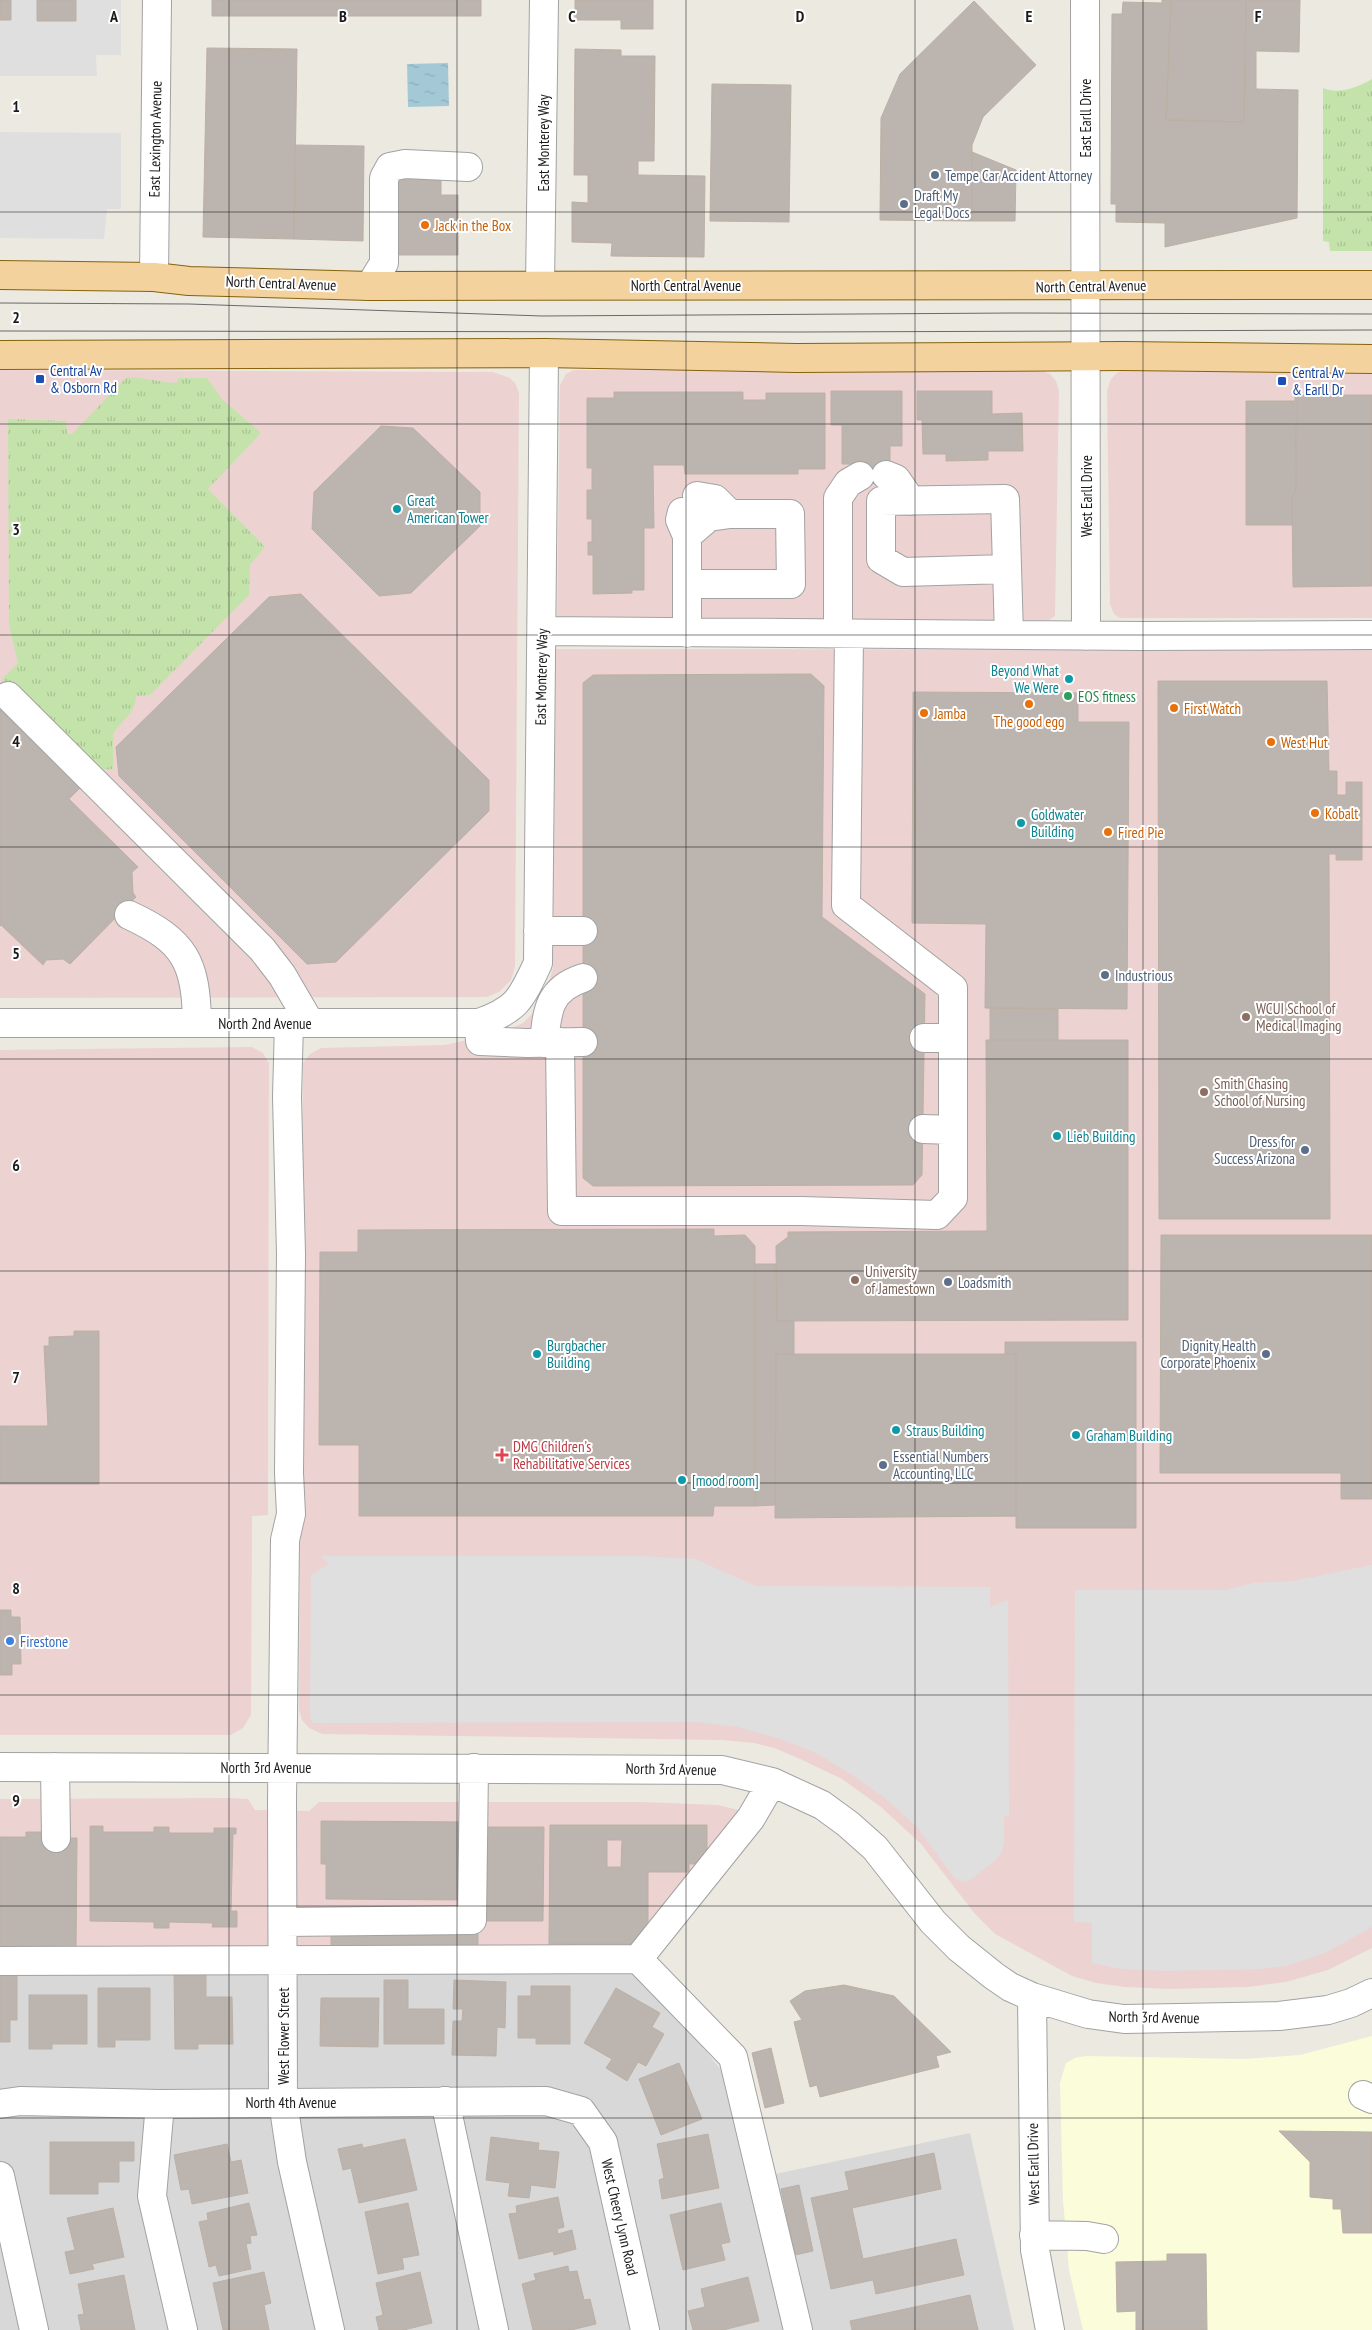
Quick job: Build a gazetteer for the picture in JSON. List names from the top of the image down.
{
  "streets": {
    "main road": ["North Central Avenue"],
    "street": [
      "East Earll Drive",
      "East Lexington Avenue",
      "East Monterey Way",
      "West Earll Drive",
      "North 2nd Avenue",
      "North 3rd Avenue",
      "West Flower Street",
      "North 4th Avenue",
      "West Cheery Lynn Road"
    ]
  },
  "crossings": [
    ["East Earll Drive", "North Central Avenue"],
    ["East Earll Drive", "West Earll Drive"],
    ["East Lexington Avenue", "North Central Avenue"],
    ["East Monterey Way", "North Central Avenue"],
    ["East Monterey Way", "North 2nd Avenue"],
    ["West Earll Drive", "North 3rd Avenue"],
    ["North 2nd Avenue", "West Flower Street"],
    ["North 3rd Avenue", "West Flower Street"],
    ["West Flower Street", "North 4th Avenue"],
    ["North 4th Avenue", "West Cheery Lynn Road"]
  ],
  "places": {
    "other": [
      "Tempe Car Accident Attorney",
      "Draft My Legal Docs",
      "Jack in the Box",
      "Great American Tower",
      "Beyond What We Were",
      "EOS fitness",
      "The good egg",
      "First Watch",
      "Jamba",
      "West Hut",
      "Kobalt",
      "Goldwater Building",
      "Fired Pie",
      "Industrious",
      "WCUI School of Medical Imaging",
      "Smith Chasing School of Nursing",
      "Lieb Building",
      "Dress for Success Arizona",
      "University of Jamestown",
      "Loadsmith",
      "Burgbacher Building",
      "Dignity Health Corporate Phoenix",
      "Straus Building",
      "Graham Building",
      "Essential Numbers Accounting, LLC",
      "[mood room]",
      "Firestone"
    ],
    "transit": ["Central Av & Osborn Rd", "Central Av & Earll Dr"],
    "health": ["DMG Children’s Rehabilitative Services"]
  },
  "grid": {
    "columns": [
      "A",
      "B",
      "C",
      "D",
      "E",
      "F"
    ],
    "rows": [
      "1",
      "2",
      "3",
      "4",
      "5",
      "6",
      "7",
      "8",
      "9"
    ]
  }
}
